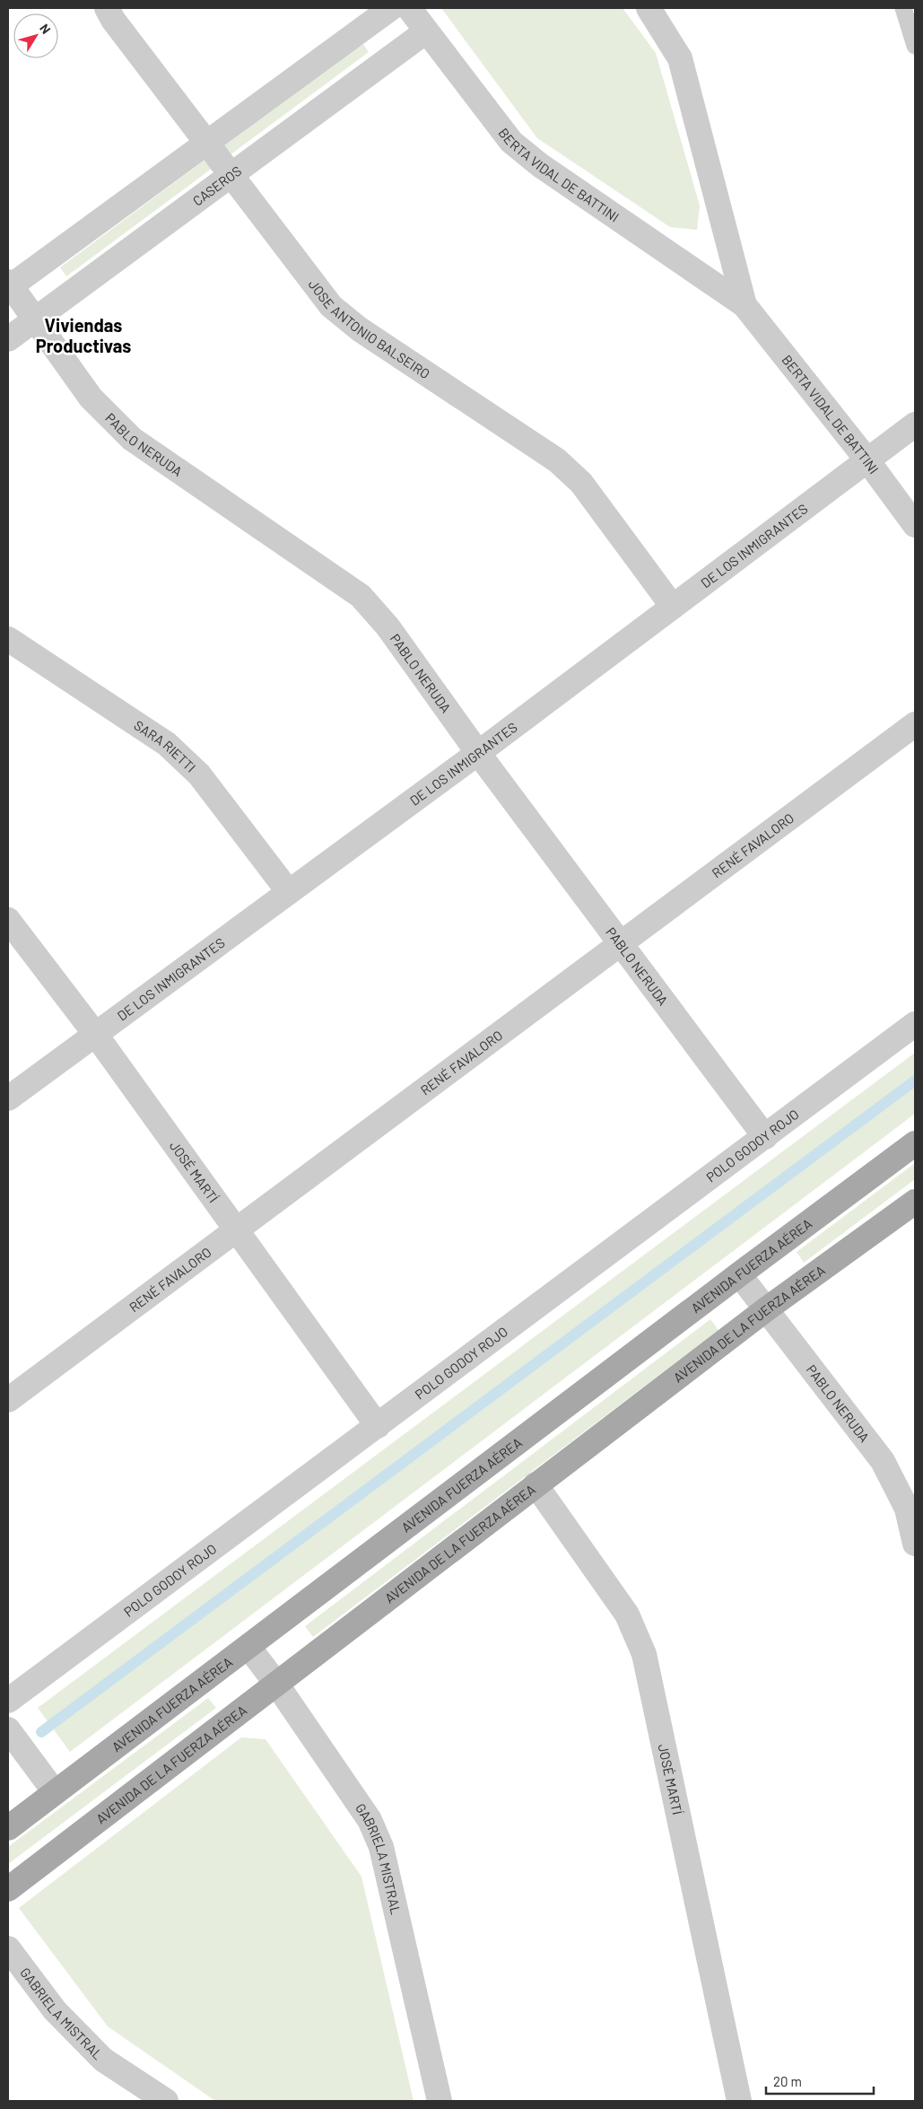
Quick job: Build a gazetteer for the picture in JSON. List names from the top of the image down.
{
  "streets": {
    "main road": ["AVENIDA FUERZA AÉREA", "AVENIDA DE LA FUERZA AÉREA"],
    "street": [
      "BERTA VIDAL DE BATTINI",
      "CASEROS",
      "JOSE ANTONIO BALSEIRO",
      "PABLO NERUDA",
      "DE LOS INMIGRANTES",
      "SARA RIETTI",
      "RENÉ FAVALORO",
      "POLO GODOY ROJO",
      "JOSÉ MARTÍ",
      "GABRIELA MISTRAL"
    ]
  },
  "crossings": [
    ["BERTA VIDAL DE BATTINI", "CASEROS"],
    ["BERTA VIDAL DE BATTINI", "DE LOS INMIGRANTES"],
    ["CASEROS", "JOSE ANTONIO BALSEIRO"],
    ["CASEROS", "PABLO NERUDA"],
    ["JOSE ANTONIO BALSEIRO", "DE LOS INMIGRANTES"],
    ["PABLO NERUDA", "DE LOS INMIGRANTES"],
    ["PABLO NERUDA", "RENÉ FAVALORO"],
    ["PABLO NERUDA", "POLO GODOY ROJO"],
    ["PABLO NERUDA", "AVENIDA FUERZA AÉREA"],
    ["PABLO NERUDA", "AVENIDA DE LA FUERZA AÉREA"],
    ["DE LOS INMIGRANTES", "SARA RIETTI"],
    ["DE LOS INMIGRANTES", "JOSÉ MARTÍ"],
    ["RENÉ FAVALORO", "JOSÉ MARTÍ"],
    ["POLO GODOY ROJO", "JOSÉ MARTÍ"],
    ["JOSÉ MARTÍ", "AVENIDA DE LA FUERZA AÉREA"],
    ["AVENIDA FUERZA AÉREA", "GABRIELA MISTRAL"],
    ["AVENIDA DE LA FUERZA AÉREA", "GABRIELA MISTRAL"]
  ],
  "districts": ["Viviendas Productivas"],
  "scale_bar": "20 m",
  "north": "top right"
}
